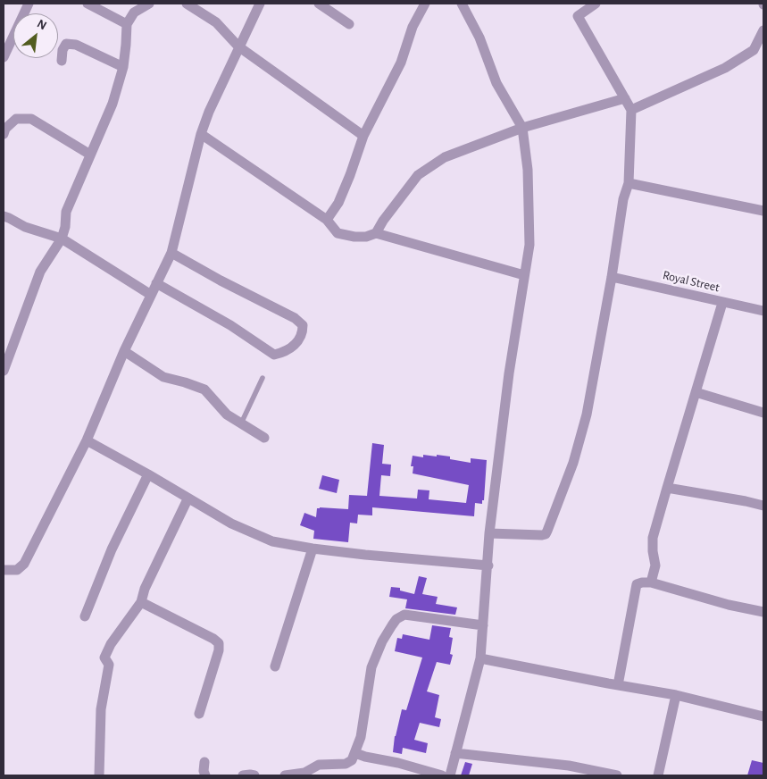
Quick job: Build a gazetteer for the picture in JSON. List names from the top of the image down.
{
  "streets": {
    "street": ["Royal Street"]
  },
  "north": "top right"
}
